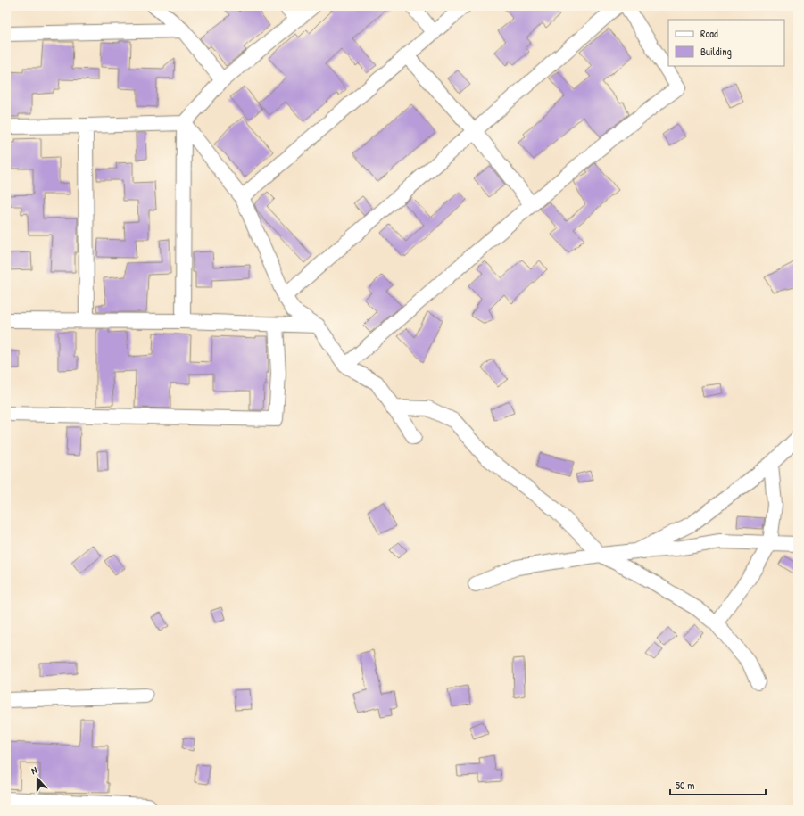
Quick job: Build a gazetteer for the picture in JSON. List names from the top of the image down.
{
  "legend": ["Road", "Building"],
  "scale_bar": "50 m",
  "north": "top"
}
